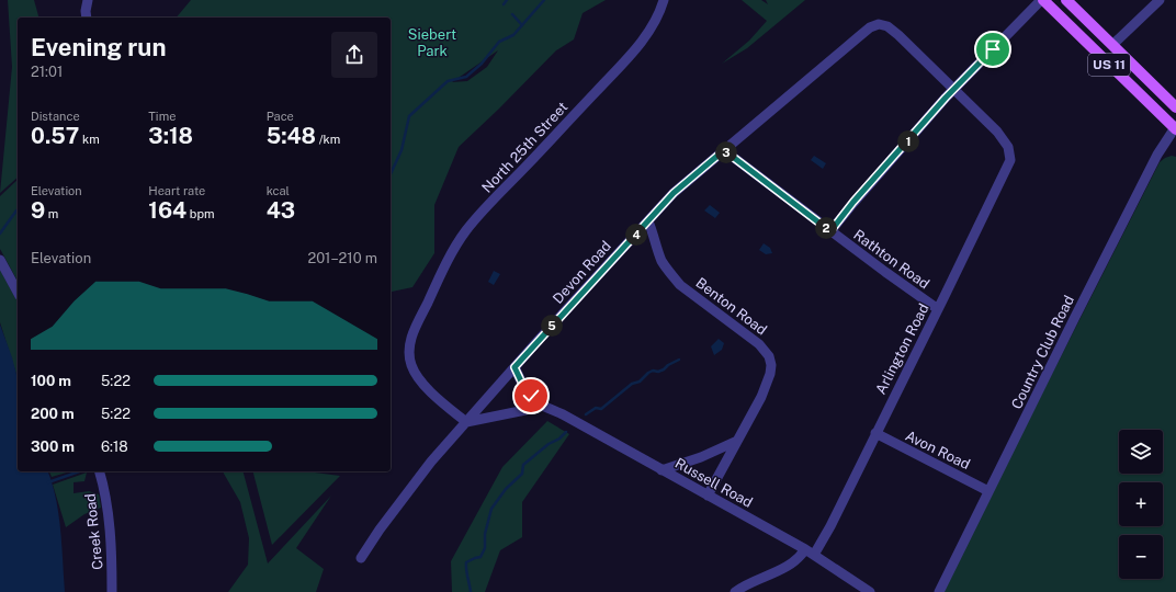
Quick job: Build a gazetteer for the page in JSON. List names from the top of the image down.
{
  "streets": {
    "main road": ["US 11"],
    "street": [
      "North 25th Street",
      "Rathton Road",
      "Devon Road",
      "Benton Road",
      "Arlington Road",
      "Country Club Road",
      "Avon Road",
      "Russell Road",
      "Creek Road"
    ]
  },
  "crossings": [
    ["US 11", "Country Club Road"],
    ["North 25th Street", "Devon Road"],
    ["Rathton Road", "Devon Road"],
    ["Rathton Road", "Arlington Road"],
    ["Devon Road", "Benton Road"],
    ["Devon Road", "Arlington Road"],
    ["Devon Road", "Russell Road"],
    ["Benton Road", "Russell Road"],
    ["Arlington Road", "Avon Road"],
    ["Arlington Road", "Russell Road"],
    ["Country Club Road", "Avon Road"]
  ],
  "parks": ["Siebert Park"],
  "page": {
    "heading": ["Evening run", "21:01"],
    "stats": [
      ["Distance", "0.57 km"],
      ["Time", "3:18"],
      ["Pace", "5:48 /km"],
      ["Elevation", "9 m"],
      ["Heart rate", "164 bpm"],
      ["kcal", "43"]
    ],
    "pins": [
      "1",
      "3",
      "2",
      "4",
      "5"
    ],
    "chart": ["Elevation", "201–210 m"],
    "list": [
      {
        "name": "100 m",
        "note": "5:22"
      },
      {
        "name": "200 m",
        "note": "5:22"
      },
      {
        "name": "300 m",
        "note": "6:18"
      }
    ],
    "map_buttons": ["+", "−"]
  }
}
